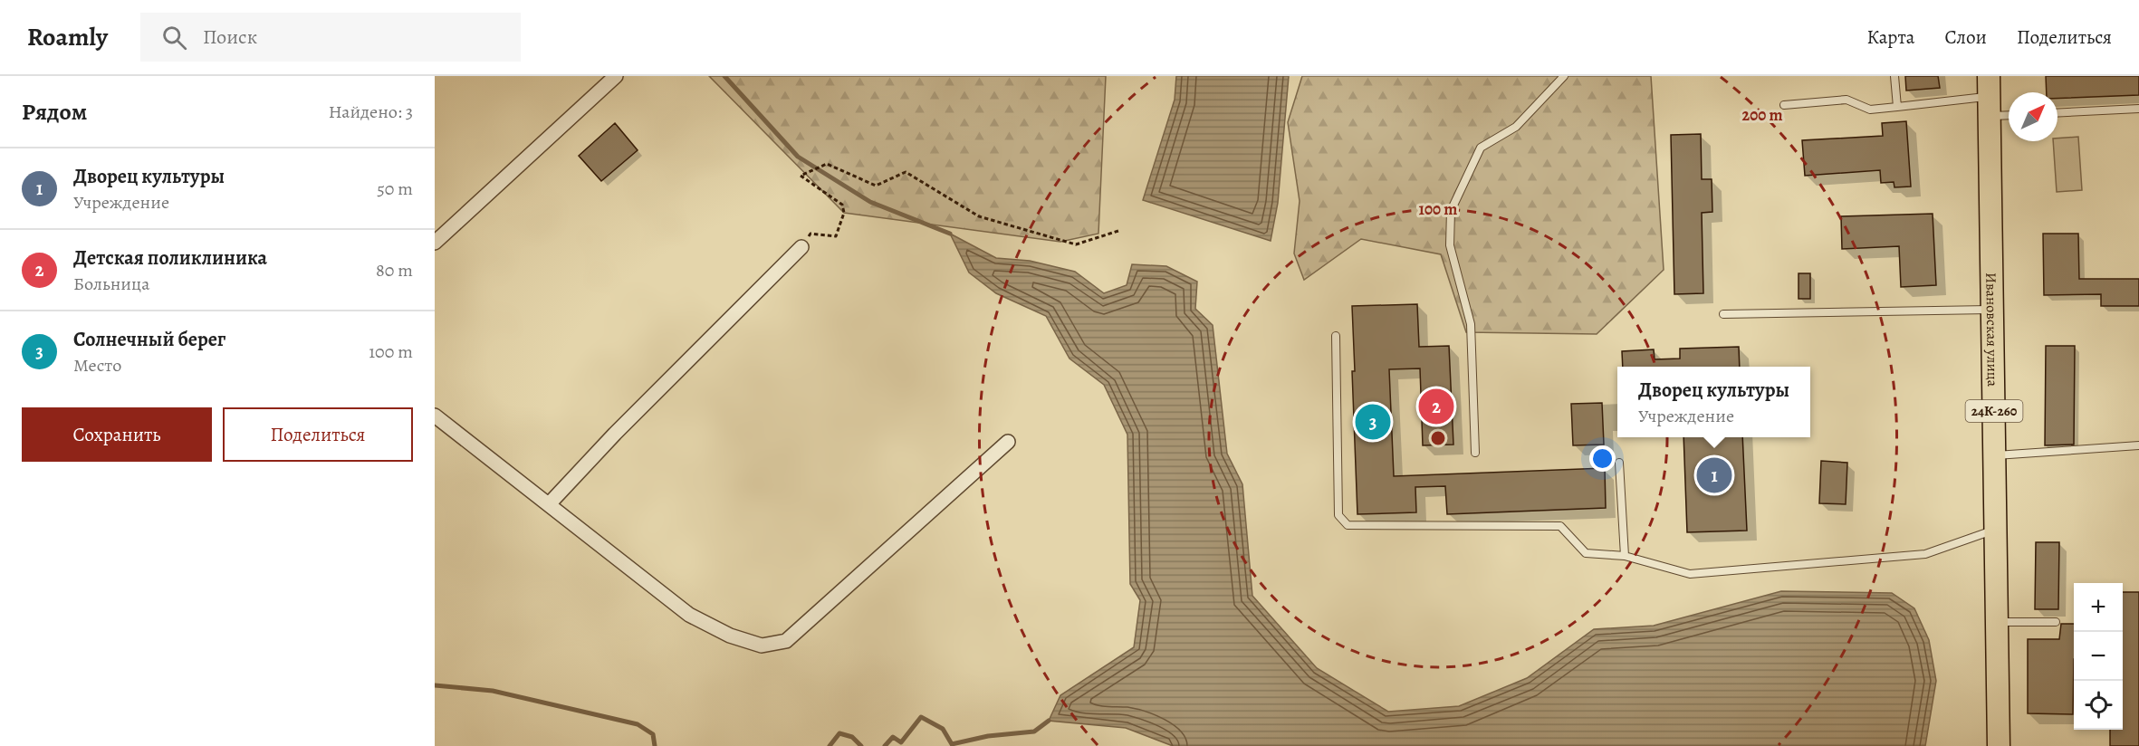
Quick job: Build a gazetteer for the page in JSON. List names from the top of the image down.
{
  "streets": {
    "main road": ["Ивановская улица", "24К-260"]
  },
  "north": "top right",
  "page": {
    "header": "Roamly",
    "search": "Поиск",
    "nav": ["Карта", "Слои", "Поделиться"],
    "heading": ["Рядом", "Найдено: 3"],
    "list": [
      {
        "mark": "1",
        "name": "Дворец культуры",
        "note": "Учреждение",
        "value": "50 m"
      },
      {
        "mark": "2",
        "name": "Детская поликлиника",
        "note": "Больница",
        "value": "80 m"
      },
      {
        "mark": "3",
        "name": "Солнечный берег",
        "note": "Место",
        "value": "100 m"
      }
    ],
    "popup": ["Дворец культуры", "Учреждение"],
    "pins": ["2", "3", "1"],
    "buttons": ["Сохранить", "Поделиться"],
    "map_buttons": ["+", "−"]
  },
  "rings": ["200 m", "100 m"]
}
